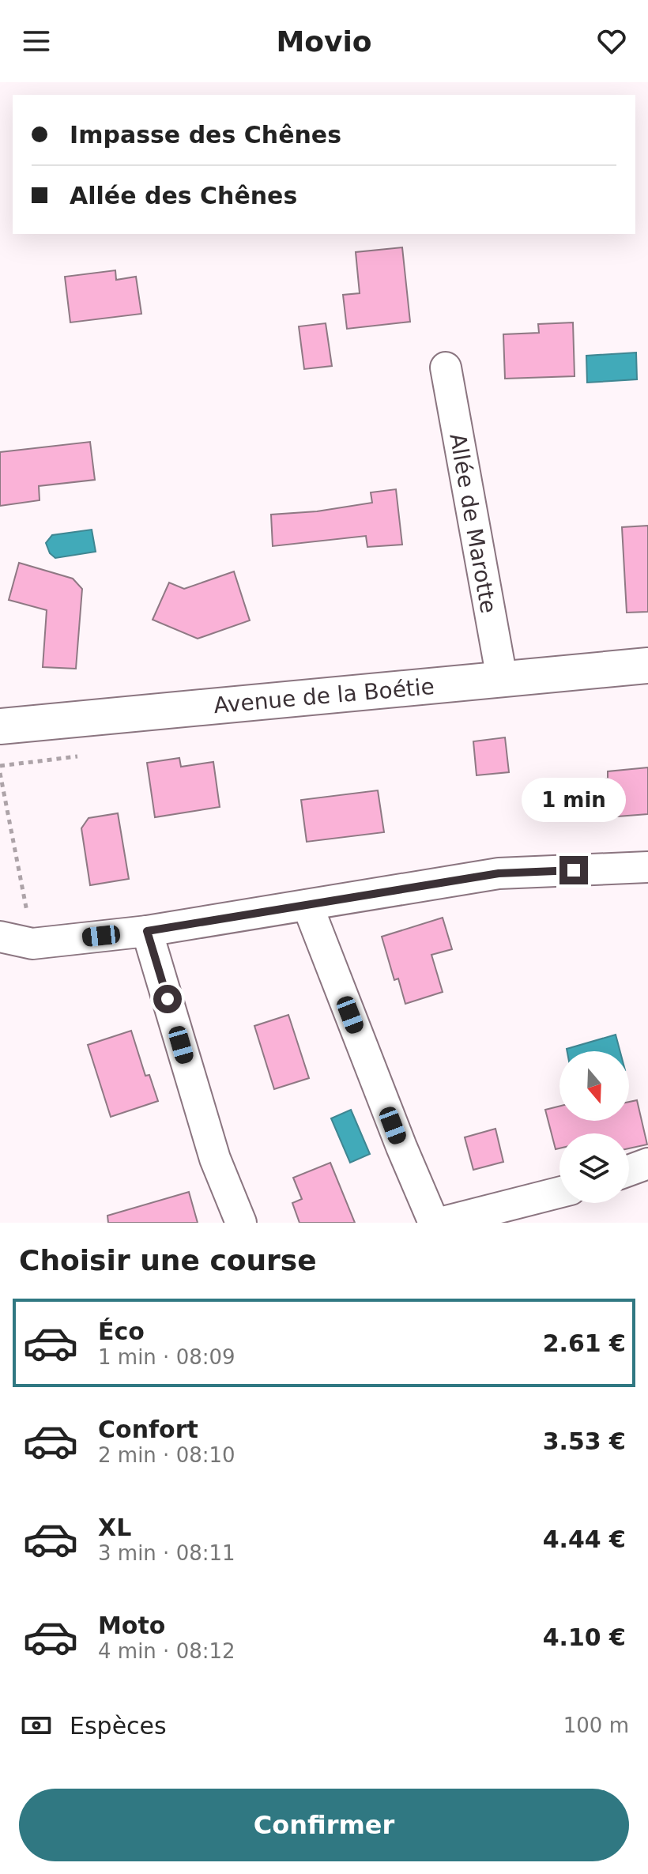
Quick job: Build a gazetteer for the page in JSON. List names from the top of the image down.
{
  "streets": {
    "main road": ["Avenue de la Boétie"],
    "street": ["Allée de Marotte"]
  },
  "crossings": [
    ["Allée de Marotte", "Avenue de la Boétie"]
  ],
  "north": "bottom",
  "page": {
    "header": "Movio",
    "banner": ["Impasse des Chênes", "Allée des Chênes"],
    "bubble": "1 min",
    "heading": "Choisir une course",
    "list": [
      {
        "name": "Éco",
        "note": "1 min · 08:09",
        "value": "2.61 €"
      },
      {
        "name": "Confort",
        "note": "2 min · 08:10",
        "value": "3.53 €"
      },
      {
        "name": "XL",
        "note": "3 min · 08:11",
        "value": "4.44 €"
      },
      {
        "name": "Moto",
        "note": "4 min · 08:12",
        "value": "4.10 €"
      }
    ],
    "pay": ["Espèces", "100 m"],
    "buttons": "Confirmer"
  }
}
